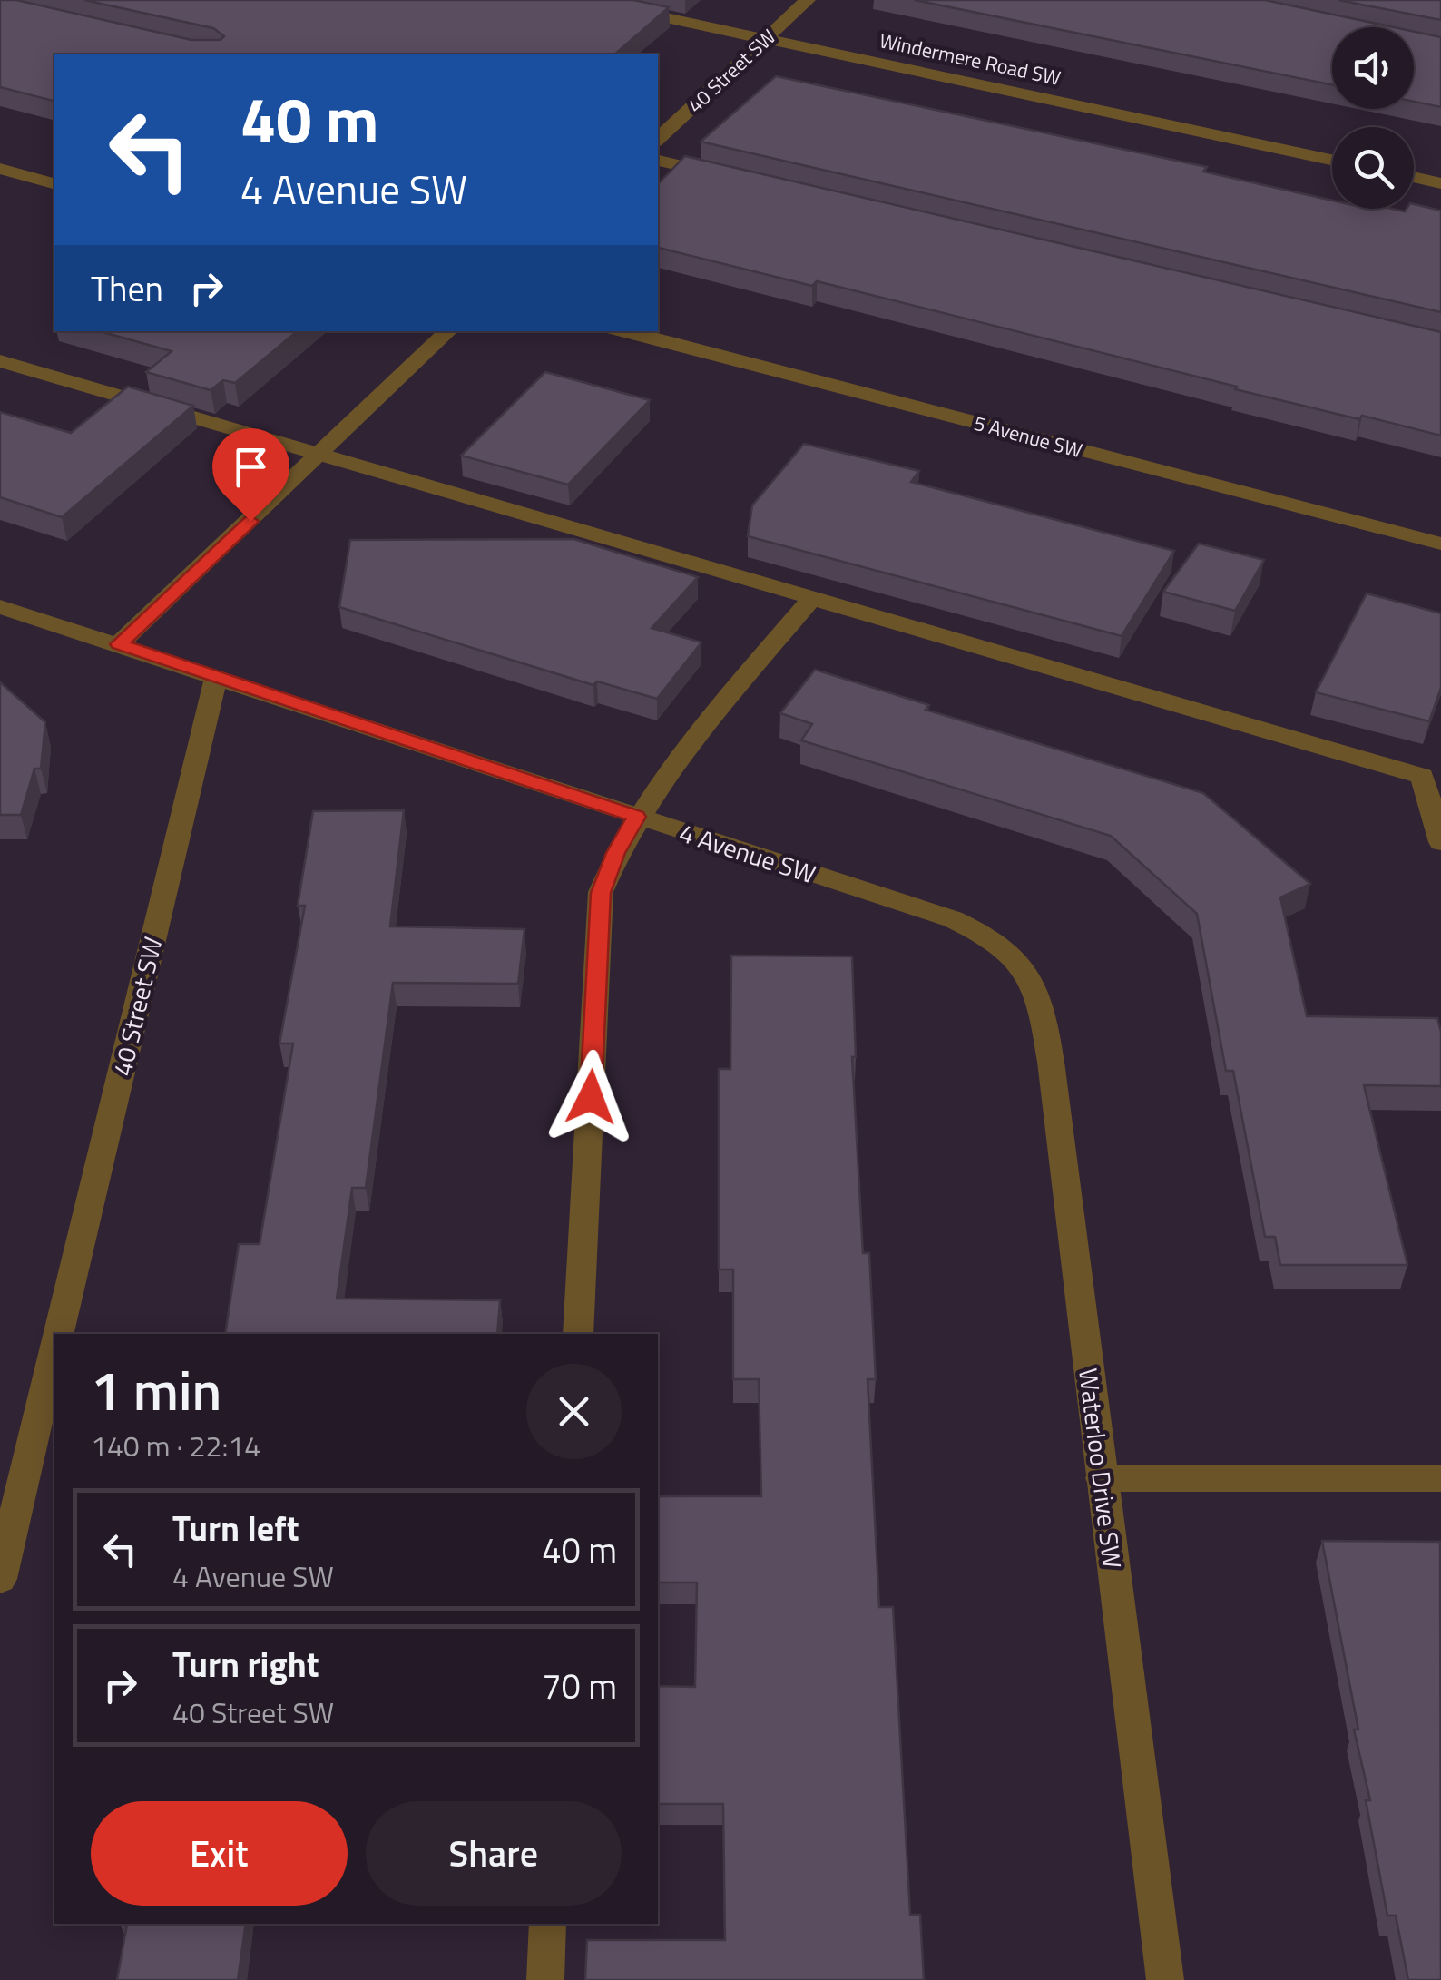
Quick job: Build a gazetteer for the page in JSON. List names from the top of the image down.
{
  "streets": {
    "street": [
      "Windermere Road SW",
      "40 Street SW",
      "5 Avenue SW",
      "4 Avenue SW",
      "Waterloo Drive SW"
    ]
  },
  "crossings": [
    ["Windermere Road SW", "40 Street SW"],
    ["40 Street SW", "4 Avenue SW"],
    ["4 Avenue SW", "Waterloo Drive SW"]
  ],
  "page": {
    "turn": ["40 m", "4 Avenue SW"],
    "then": "Then",
    "heading": ["1 min", "140 m · 22:14"],
    "list": [
      {
        "name": "Turn left",
        "note": "4 Avenue SW",
        "value": "40 m"
      },
      {
        "name": "Turn right",
        "note": "40 Street SW",
        "value": "70 m"
      }
    ],
    "buttons": ["Exit", "Share"]
  }
}
